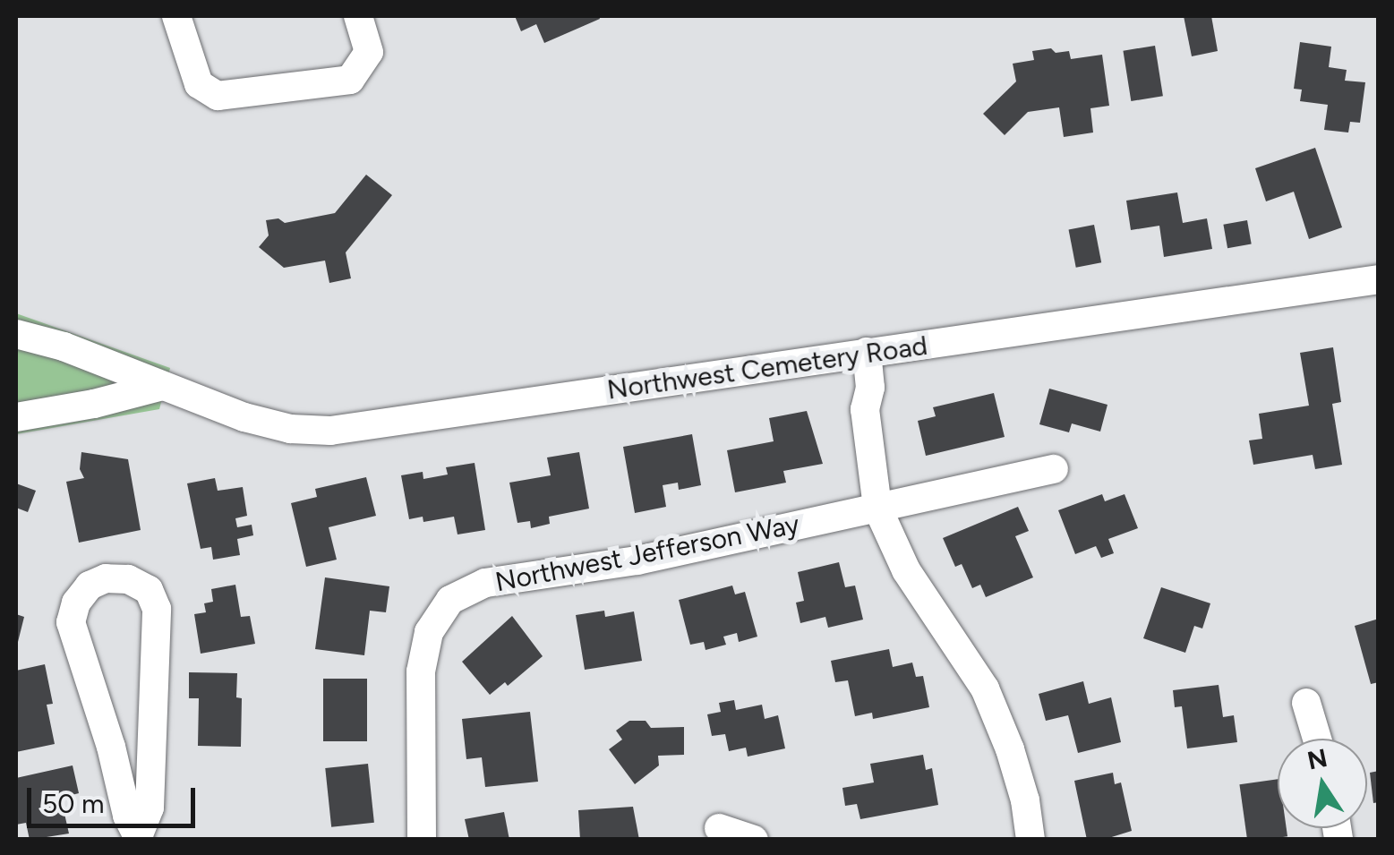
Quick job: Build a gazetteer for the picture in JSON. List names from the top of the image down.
{
  "streets": {
    "street": ["Northwest Cemetery Road", "Northwest Jefferson Way"]
  },
  "scale_bar": "50 m",
  "north": "top"
}
